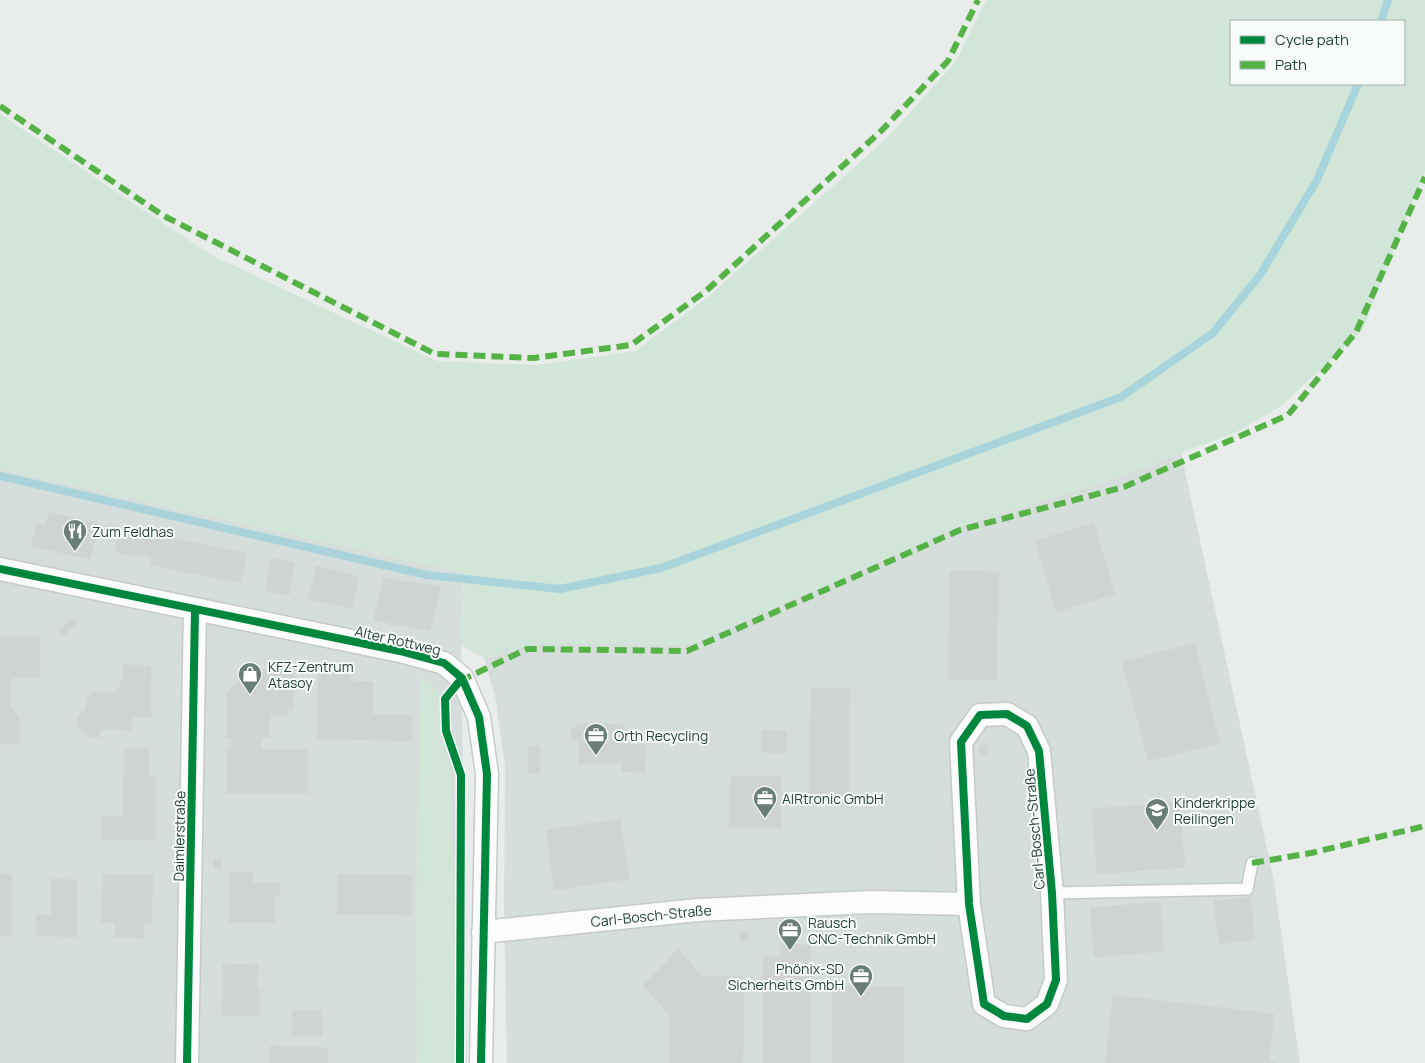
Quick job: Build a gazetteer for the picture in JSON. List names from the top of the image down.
{
  "streets": {
    "street": ["Alter Rottweg", "Carl-Bosch-Straße", "Daimlerstraße"]
  },
  "crossings": [
    ["Alter Rottweg", "Carl-Bosch-Straße"],
    ["Alter Rottweg", "Daimlerstraße"]
  ],
  "places": {
    "restaurant": ["Zum Feldhas"],
    "shop": ["KFZ-Zentrum Atasoy"],
    "office": [
      "Orth Recycling",
      "AIRtronic GmbH",
      "Rausch CNC-Technik GmbH",
      "Phönix-SD Sicherheits GmbH"
    ],
    "school or university": ["Kinderkrippe Reilingen"]
  },
  "legend": ["Cycle path", "Path"]
}
